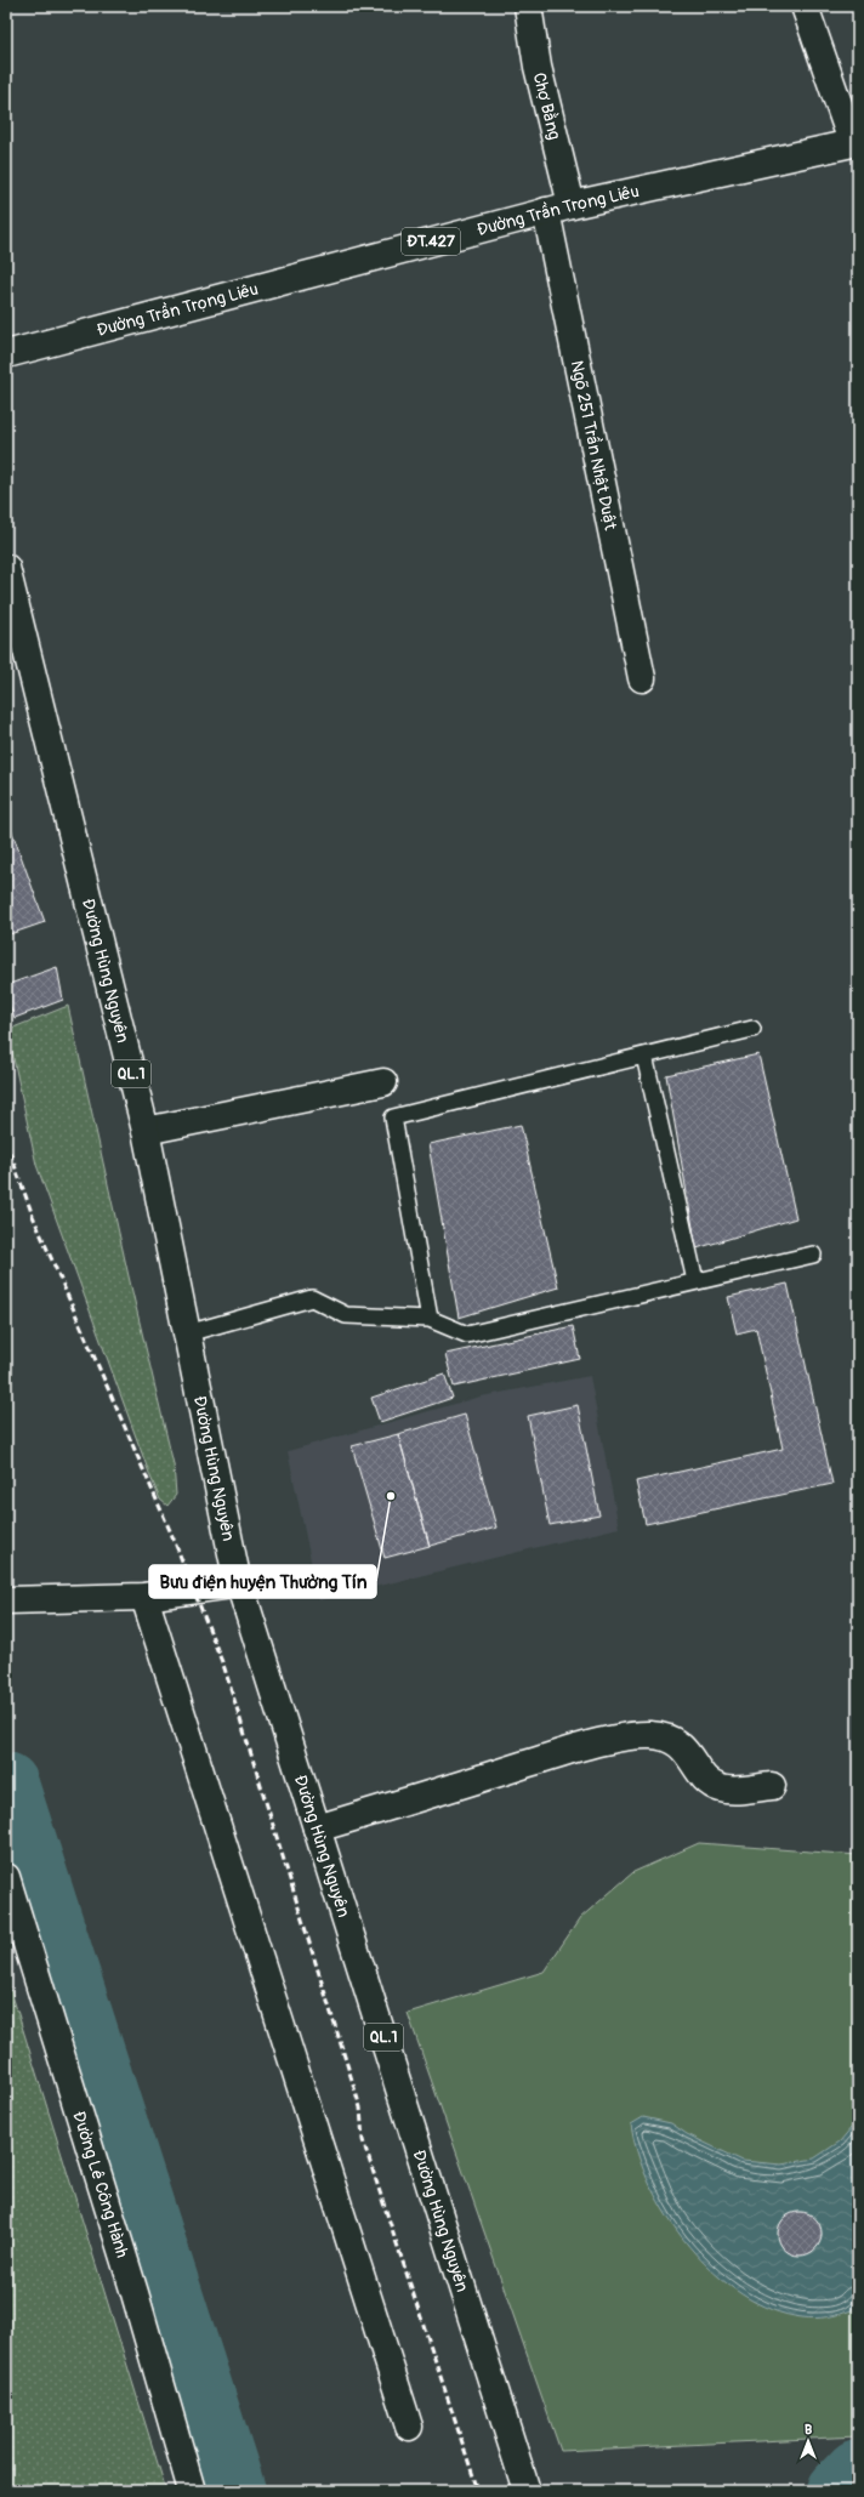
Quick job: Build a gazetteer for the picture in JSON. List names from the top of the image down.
{
  "streets": {
    "main road": [
      "Chợ Bằng",
      "Đường Trần Trọng Liêu",
      "ĐT.427",
      "Ngõ 251 Trần Nhật Duật",
      "Đường Hùng Nguyên",
      "QL.1",
      "Đường Lê Công Hành"
    ]
  },
  "crossings": [
    ["Chợ Bằng", "Đường Trần Trọng Liêu"],
    ["Đường Trần Trọng Liêu", "Ngõ 251 Trần Nhật Duật"]
  ],
  "places": ["Bưu điện huyện Thường Tín"],
  "north": "top"
}
